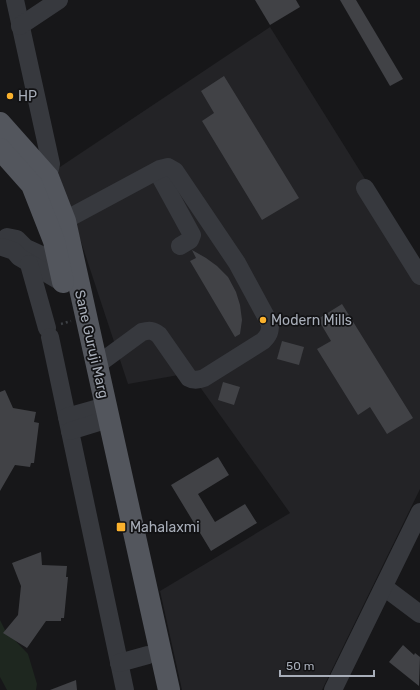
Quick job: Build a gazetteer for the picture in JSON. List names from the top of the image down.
{
  "streets": {
    "main road": ["Sane Guruji Marg"]
  },
  "places": {
    "other": ["HP", "Modern Mills"],
    "transit": ["Mahalaxmi"]
  },
  "scale_bar": "50 m"
}
